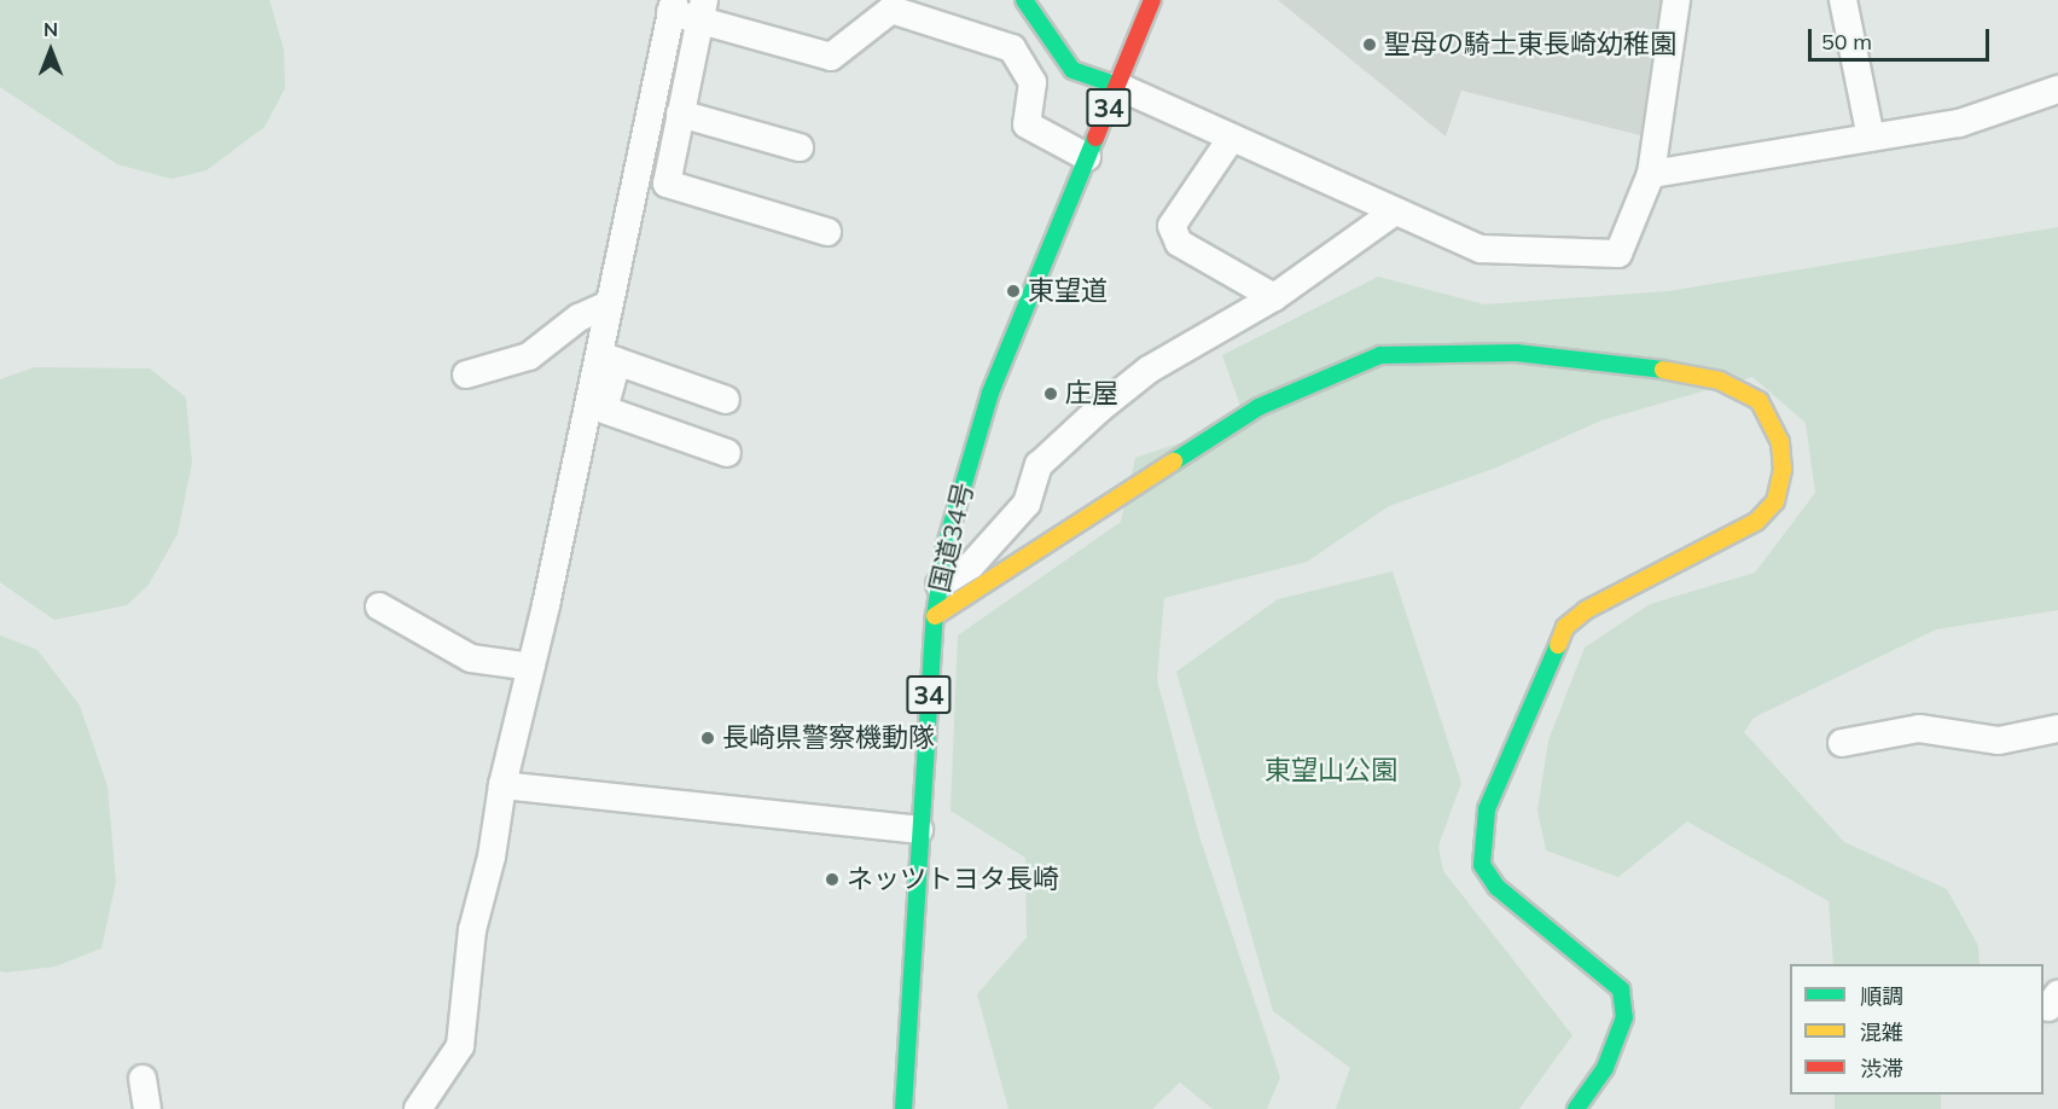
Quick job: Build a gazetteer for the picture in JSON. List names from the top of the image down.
{
  "streets": {
    "main road": ["34", "国道34号"]
  },
  "parks": ["東望山公園"],
  "places": [
    "聖母の騎士東長崎幼稚園",
    "東望道",
    "庄屋",
    "長崎県警察機動隊",
    "ネッツトヨタ長崎"
  ],
  "legend": ["順調", "混雑", "渋滞"],
  "scale_bar": "50 m",
  "north": "top"
}
